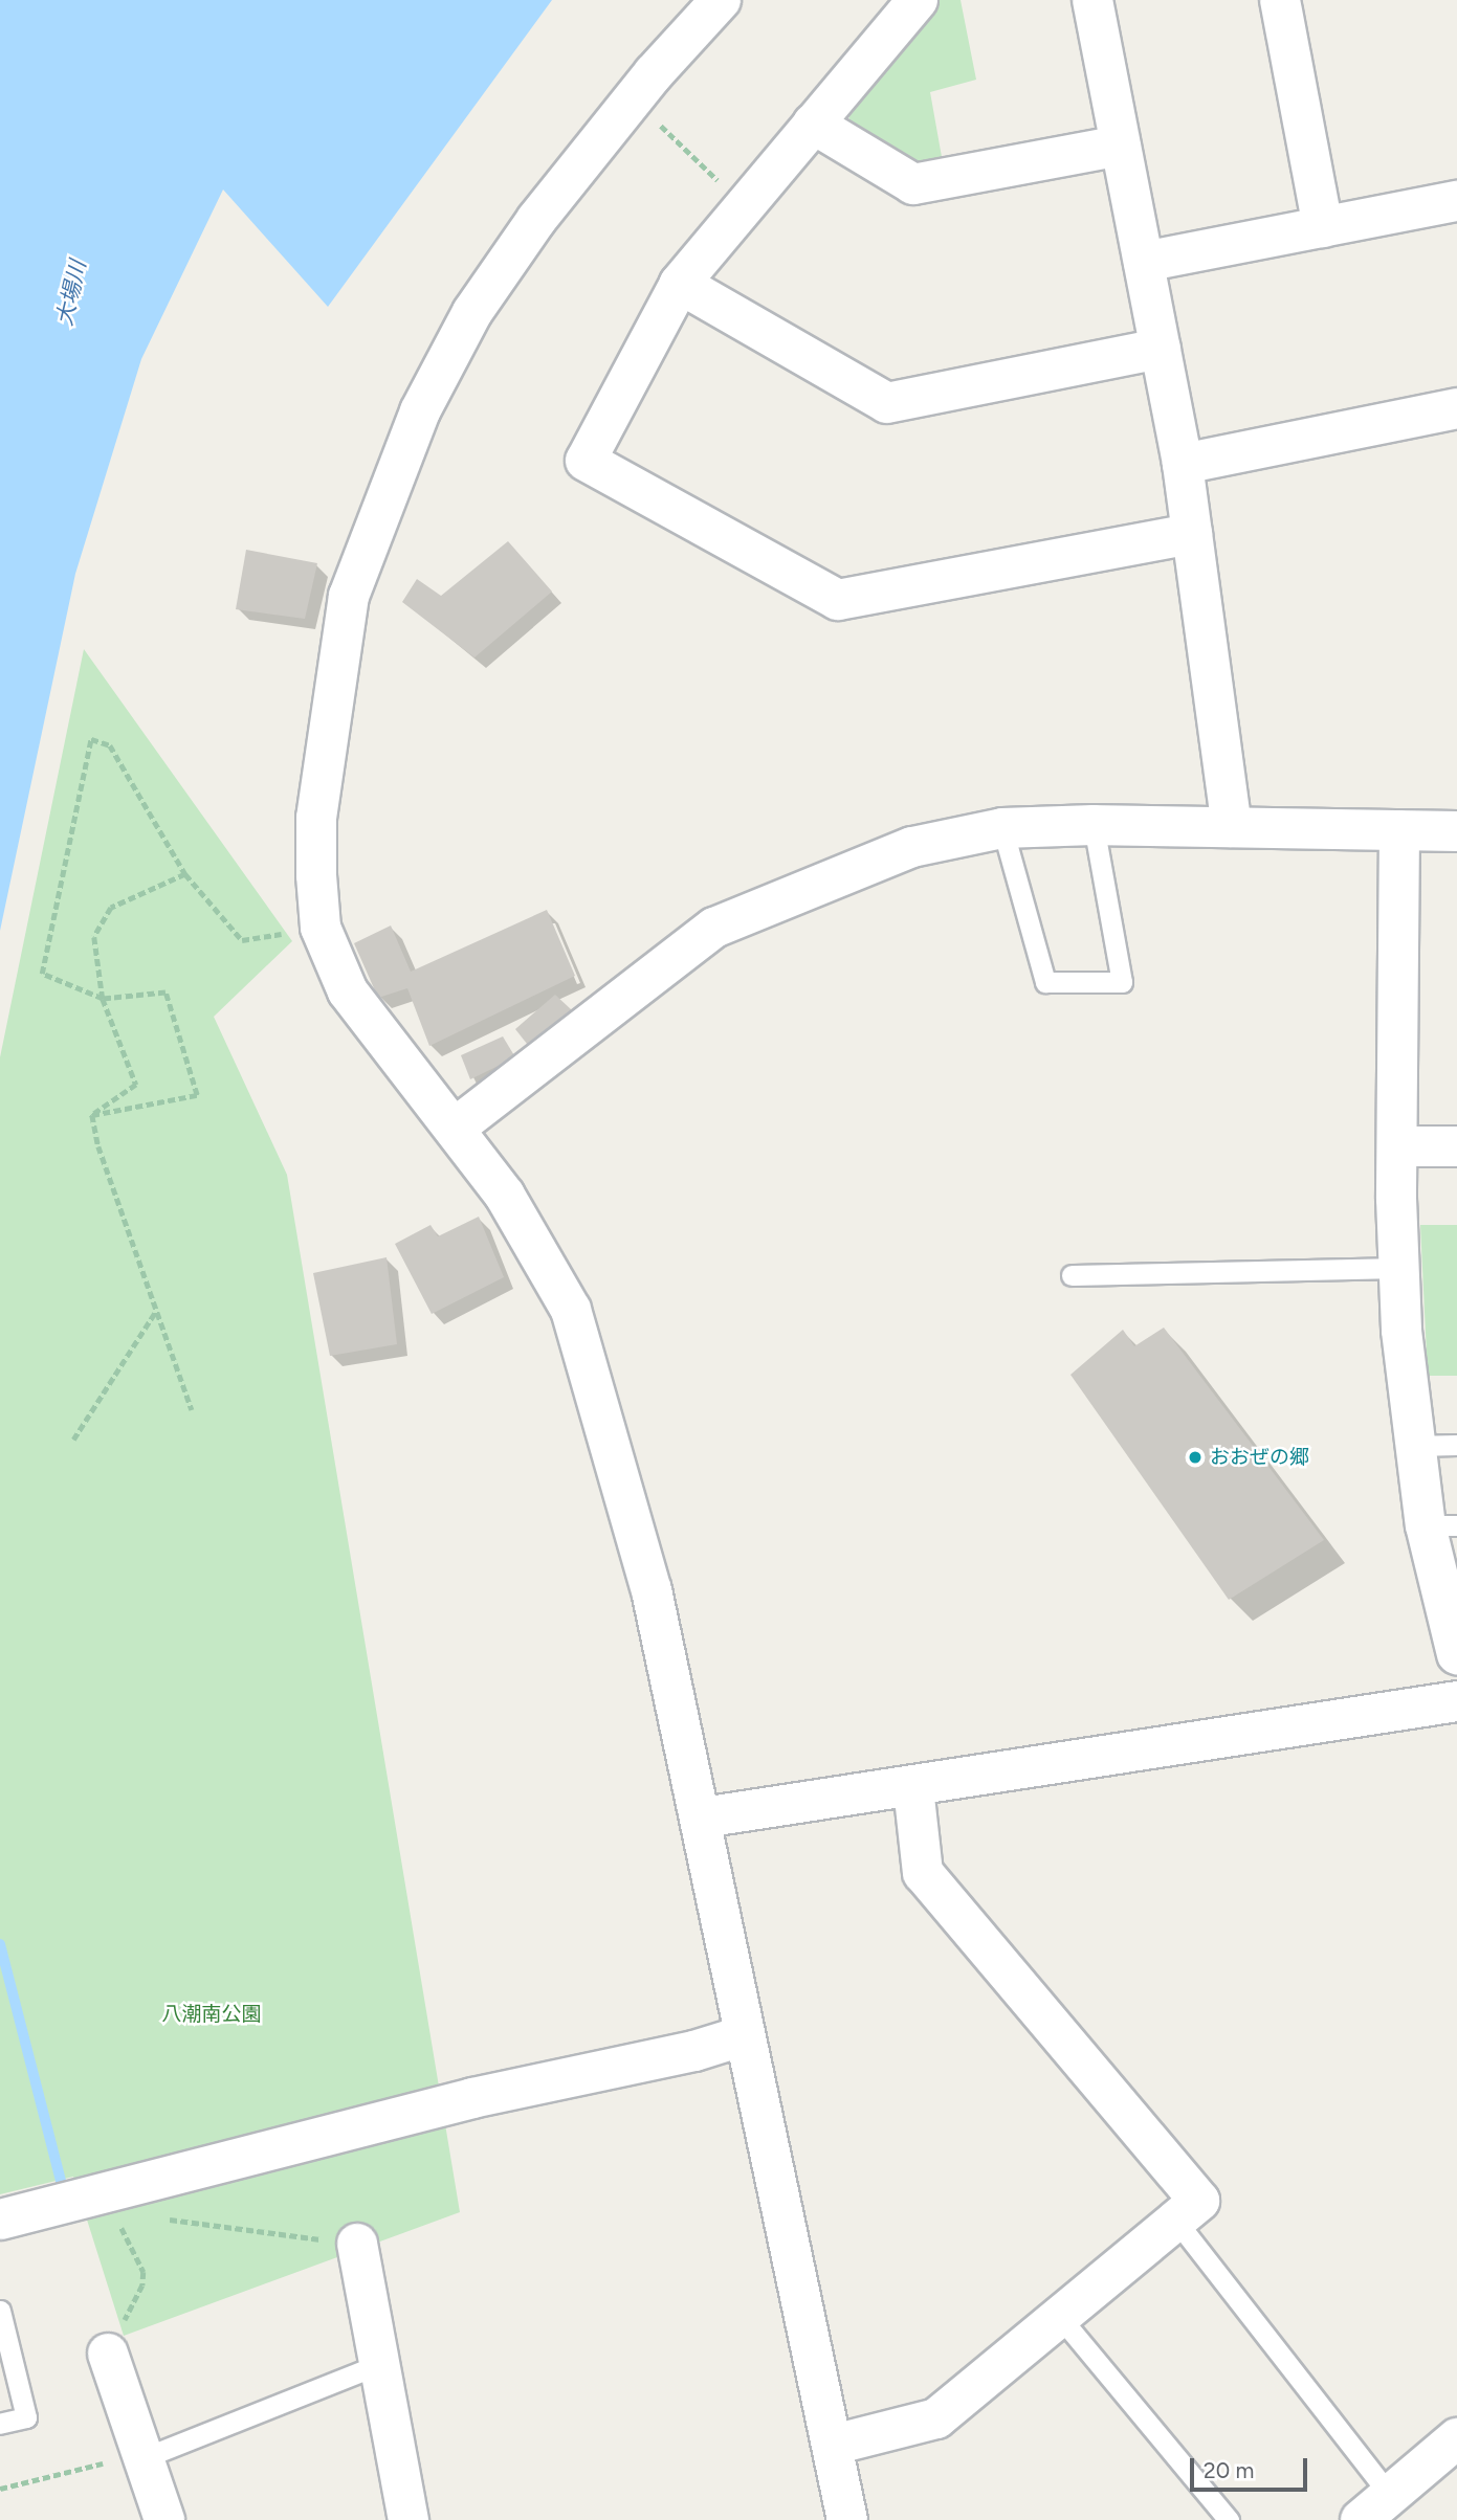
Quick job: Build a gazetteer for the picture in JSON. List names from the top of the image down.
{
  "water": ["大場川"],
  "parks": ["八潮南公園"],
  "places": ["おおぜの郷"],
  "scale_bar": "20 m"
}
